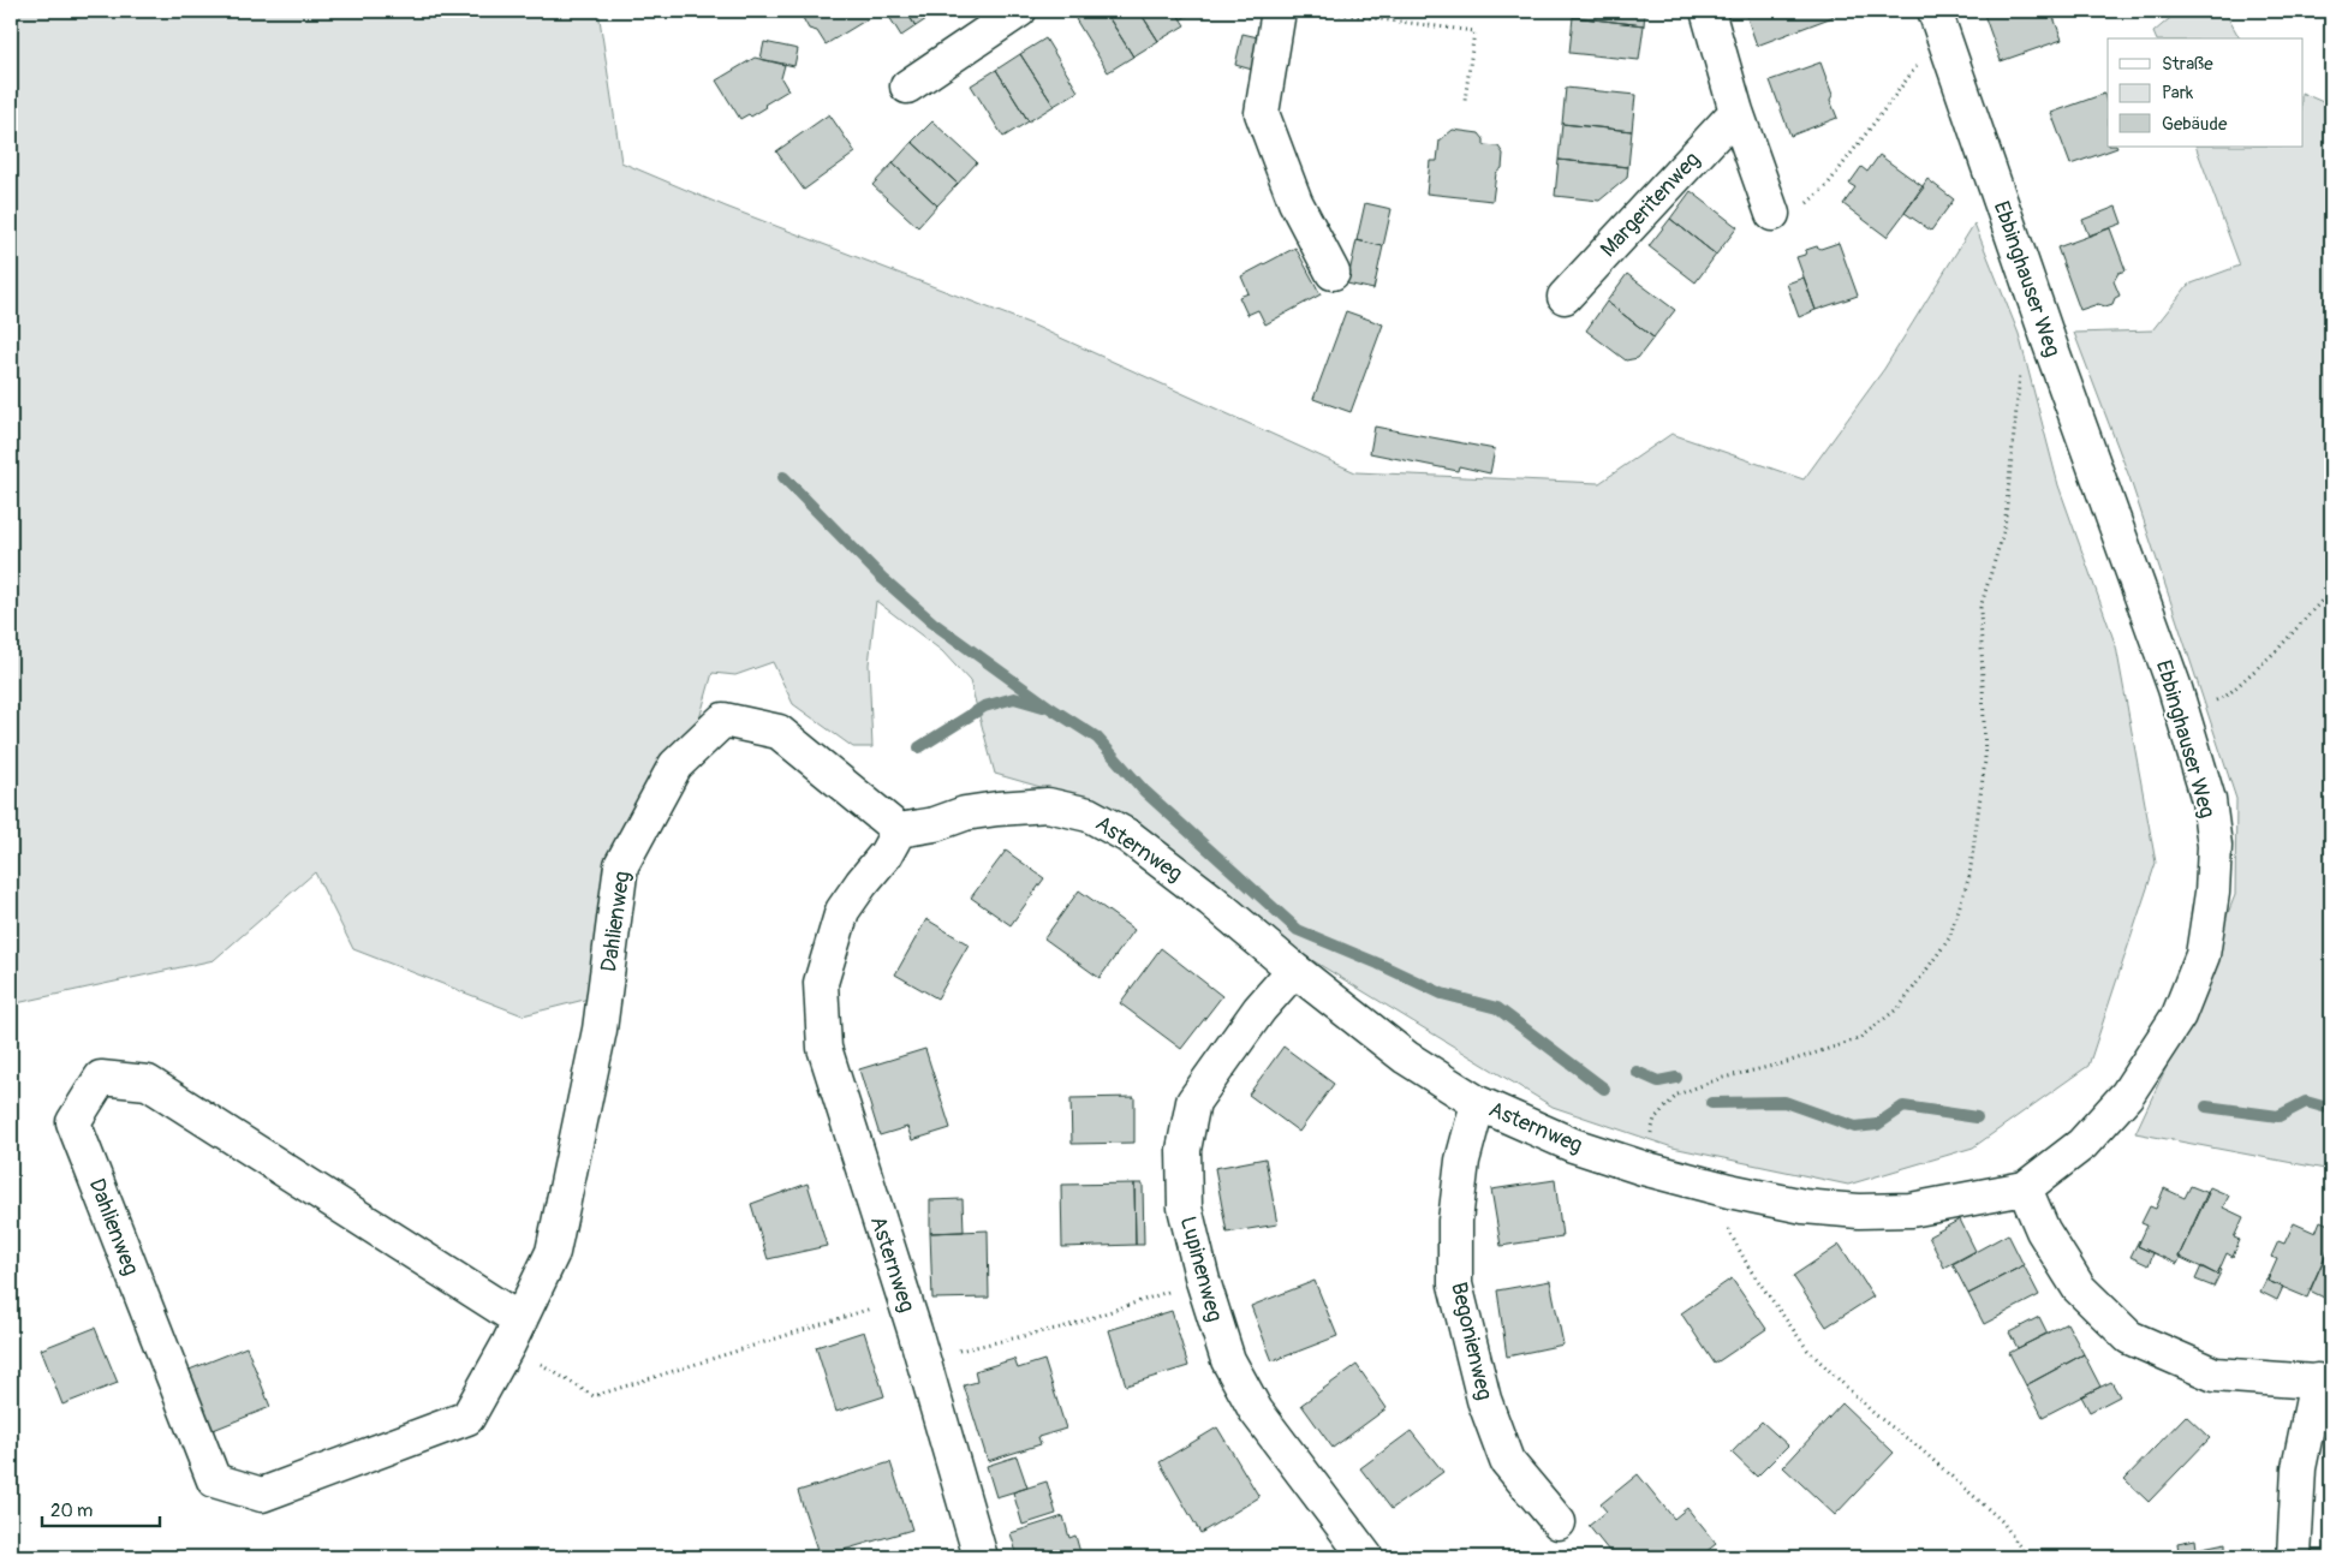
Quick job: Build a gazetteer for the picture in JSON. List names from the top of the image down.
{
  "streets": {
    "street": [
      "Margeritenweg",
      "Ebbinghauser Weg",
      "Asternweg",
      "Dahlienweg",
      "Lupinenweg",
      "Begonienweg"
    ]
  },
  "crossings": [
    ["Ebbinghauser Weg", "Asternweg"],
    ["Asternweg", "Dahlienweg"],
    ["Asternweg", "Lupinenweg"],
    ["Asternweg", "Begonienweg"]
  ],
  "legend": ["Straße", "Park", "Gebäude"],
  "scale_bar": "20 m"
}
